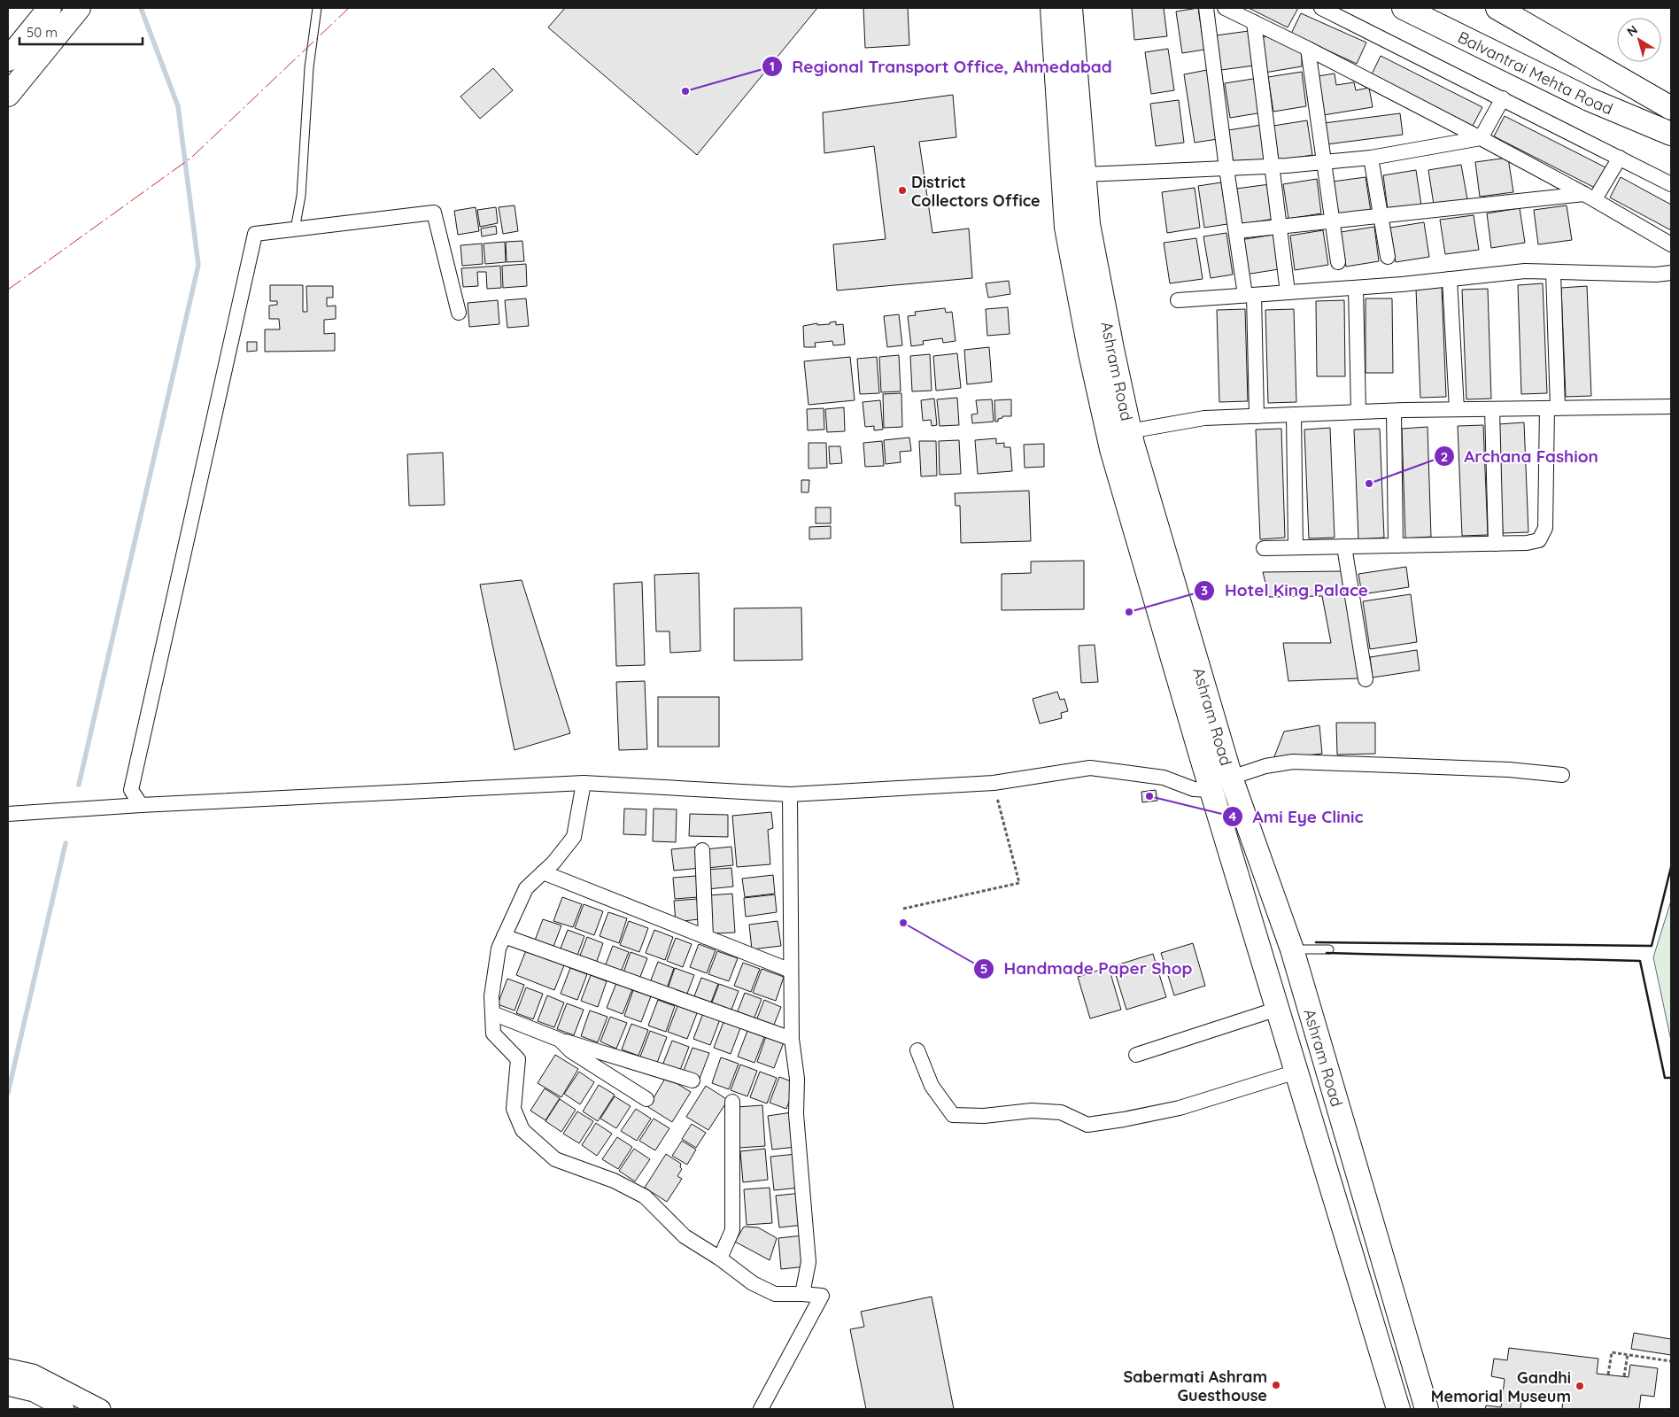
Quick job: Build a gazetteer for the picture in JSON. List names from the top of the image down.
{
  "streets": {
    "main road": ["Balvantrai Mehta Road", "Ashram Road"]
  },
  "places": [
    "Regional Transport Office, Ahmedabad",
    "District Collectors Office",
    "Archana Fashion",
    "Hotel King Palace",
    "Ami Eye Clinic",
    "Handmade Paper Shop",
    "Sabermati Ashram Guesthouse",
    "Gandhi Memorial Museum"
  ],
  "scale_bar": "50 m",
  "north": "top left"
}
